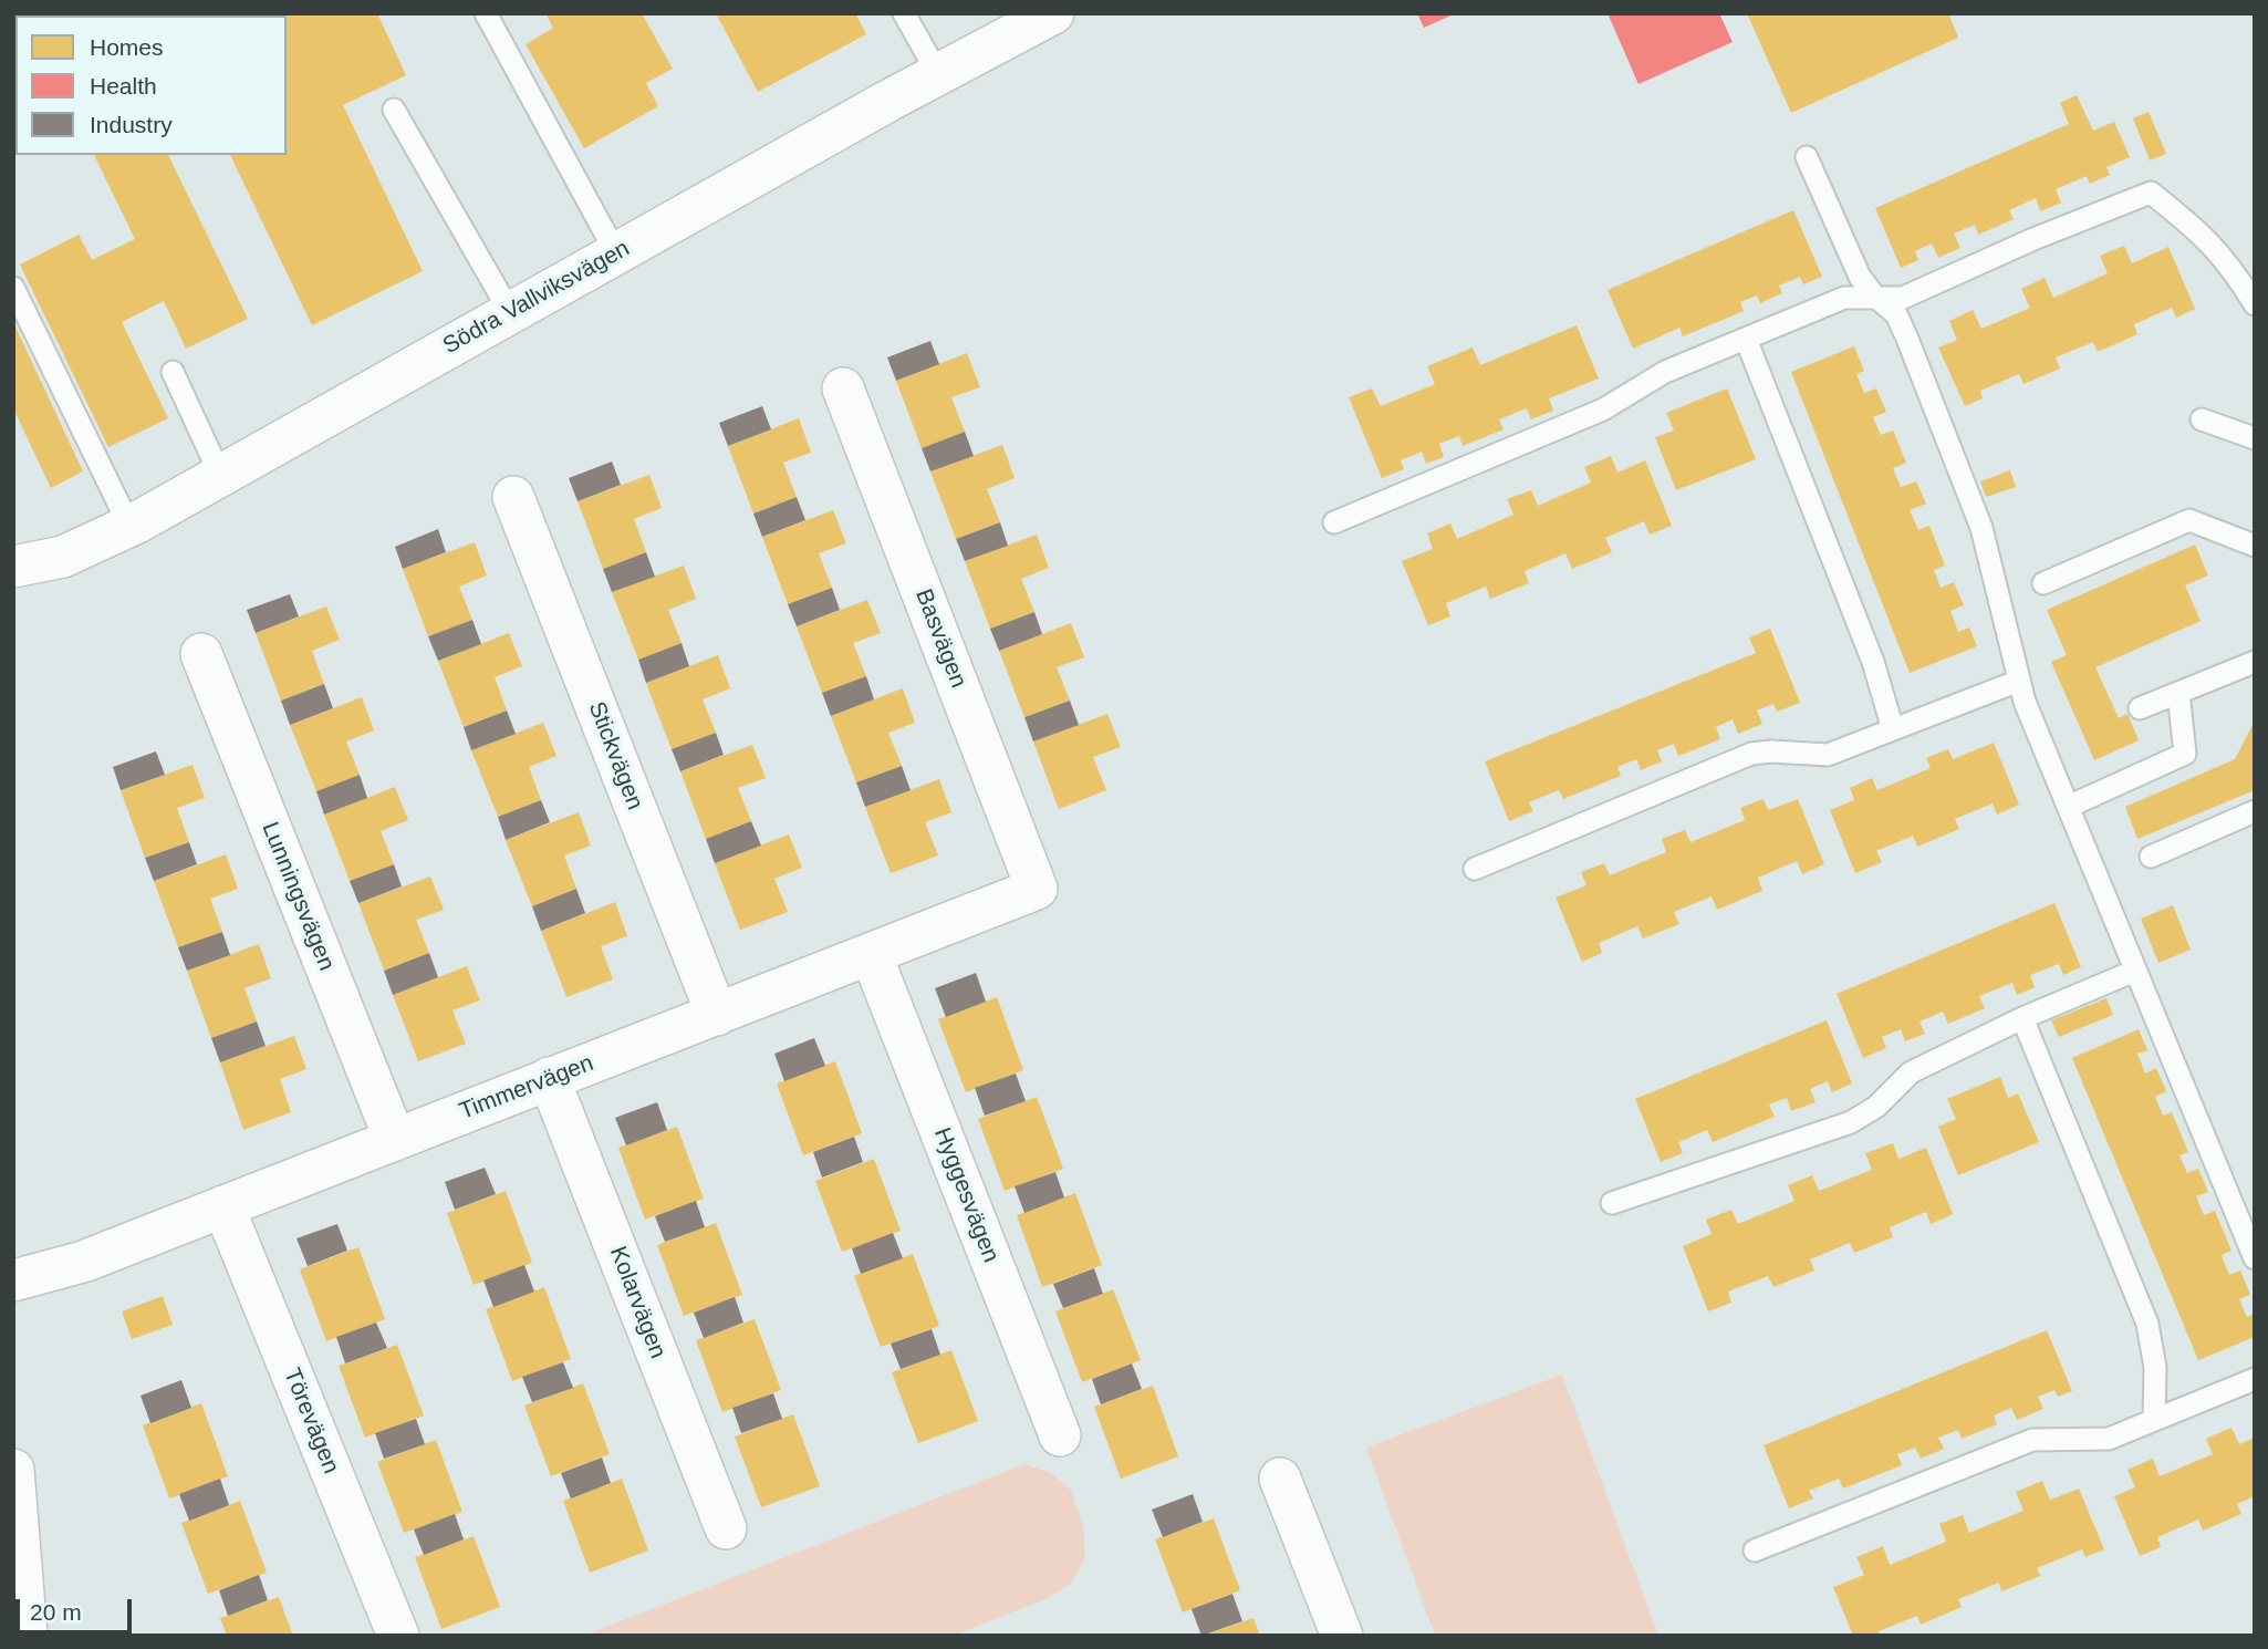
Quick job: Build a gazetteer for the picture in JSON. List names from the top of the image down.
{
  "streets": {
    "street": [
      "Södra Vallviksvägen",
      "Basvägen",
      "Stickvägen",
      "Lunningsvägen",
      "Timmervägen",
      "Hyggesvägen",
      "Kolarvägen",
      "Törevägen"
    ]
  },
  "crossings": [
    ["Basvägen", "Timmervägen"],
    ["Stickvägen", "Timmervägen"],
    ["Lunningsvägen", "Timmervägen"],
    ["Timmervägen", "Hyggesvägen"],
    ["Timmervägen", "Kolarvägen"],
    ["Timmervägen", "Törevägen"]
  ],
  "legend": ["Homes", "Health", "Industry"],
  "scale_bar": "20 m"
}
